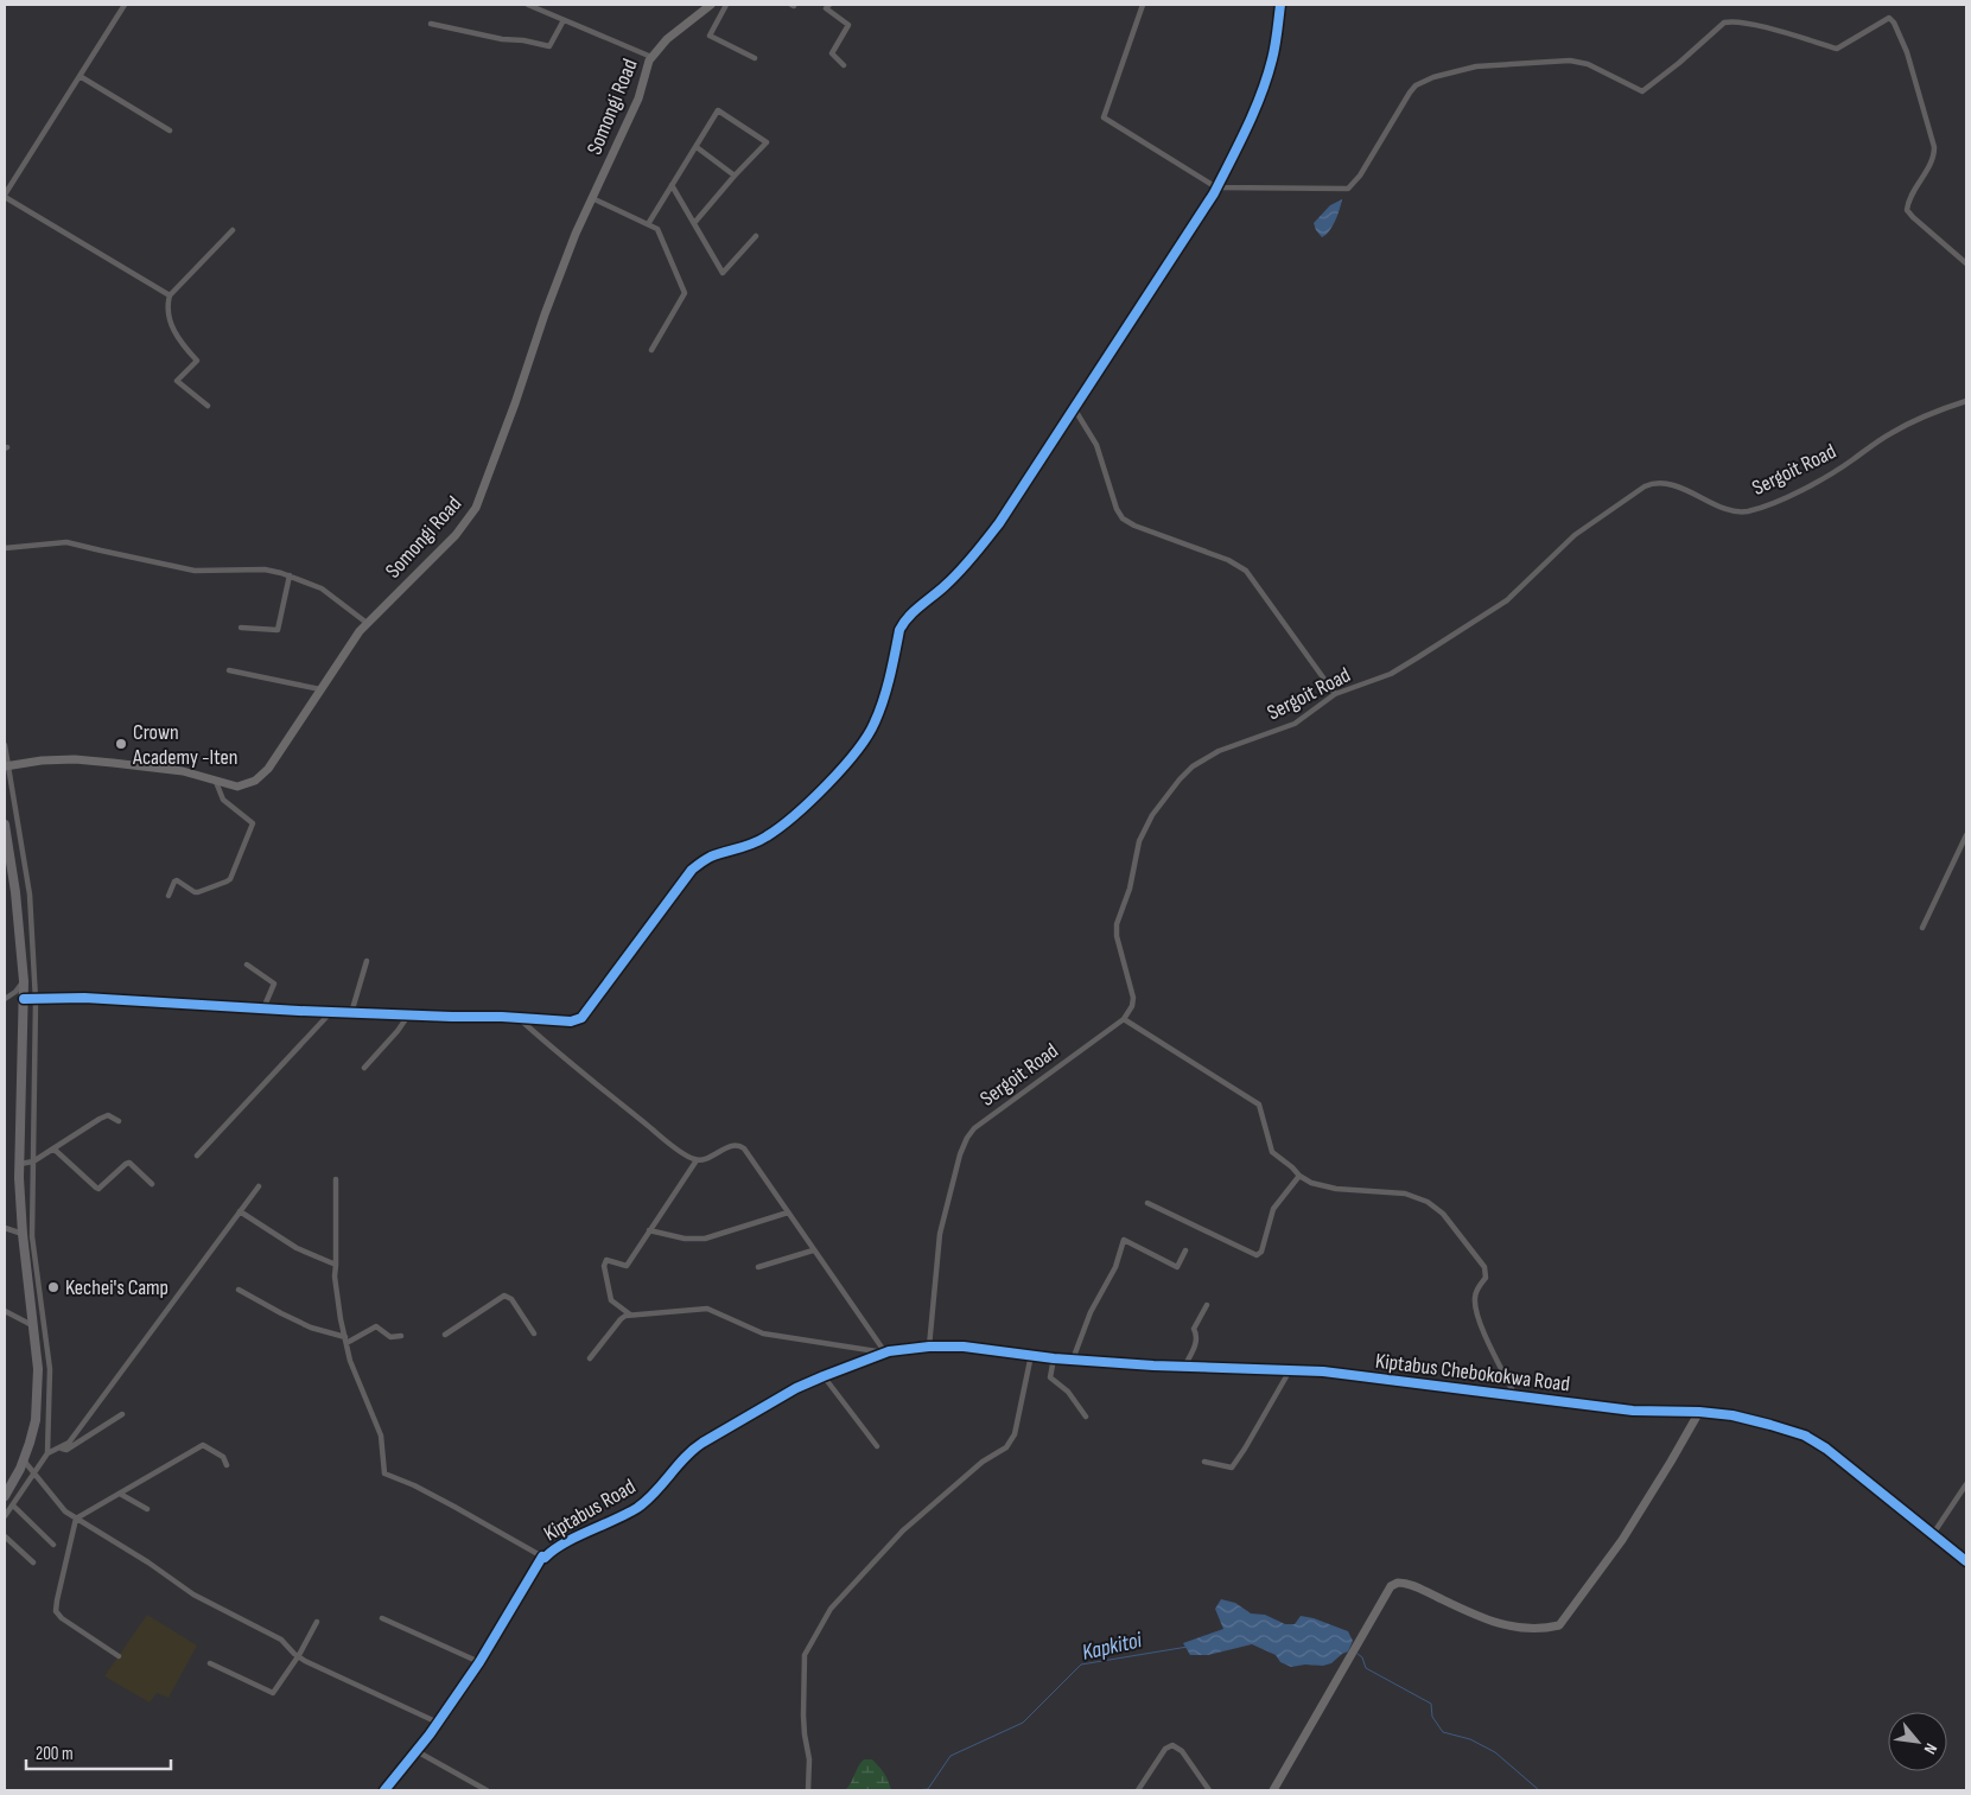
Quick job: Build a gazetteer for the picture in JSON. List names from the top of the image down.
{
  "streets": {
    "street": [
      "Somongi Road",
      "Sergoit Road",
      "Kiptabus Chebokokwa Road",
      "Kiptabus Road"
    ]
  },
  "crossings": [
    ["Sergoit Road", "Kiptabus Chebokokwa Road"],
    ["Sergoit Road", "Kiptabus Road"],
    ["Kiptabus Chebokokwa Road", "Kiptabus Road"]
  ],
  "water": ["Kapkitoi"],
  "places": ["Crown Academy -Iten", "Kechei's Camp"],
  "scale_bar": "200 m",
  "north": "bottom right"
}
